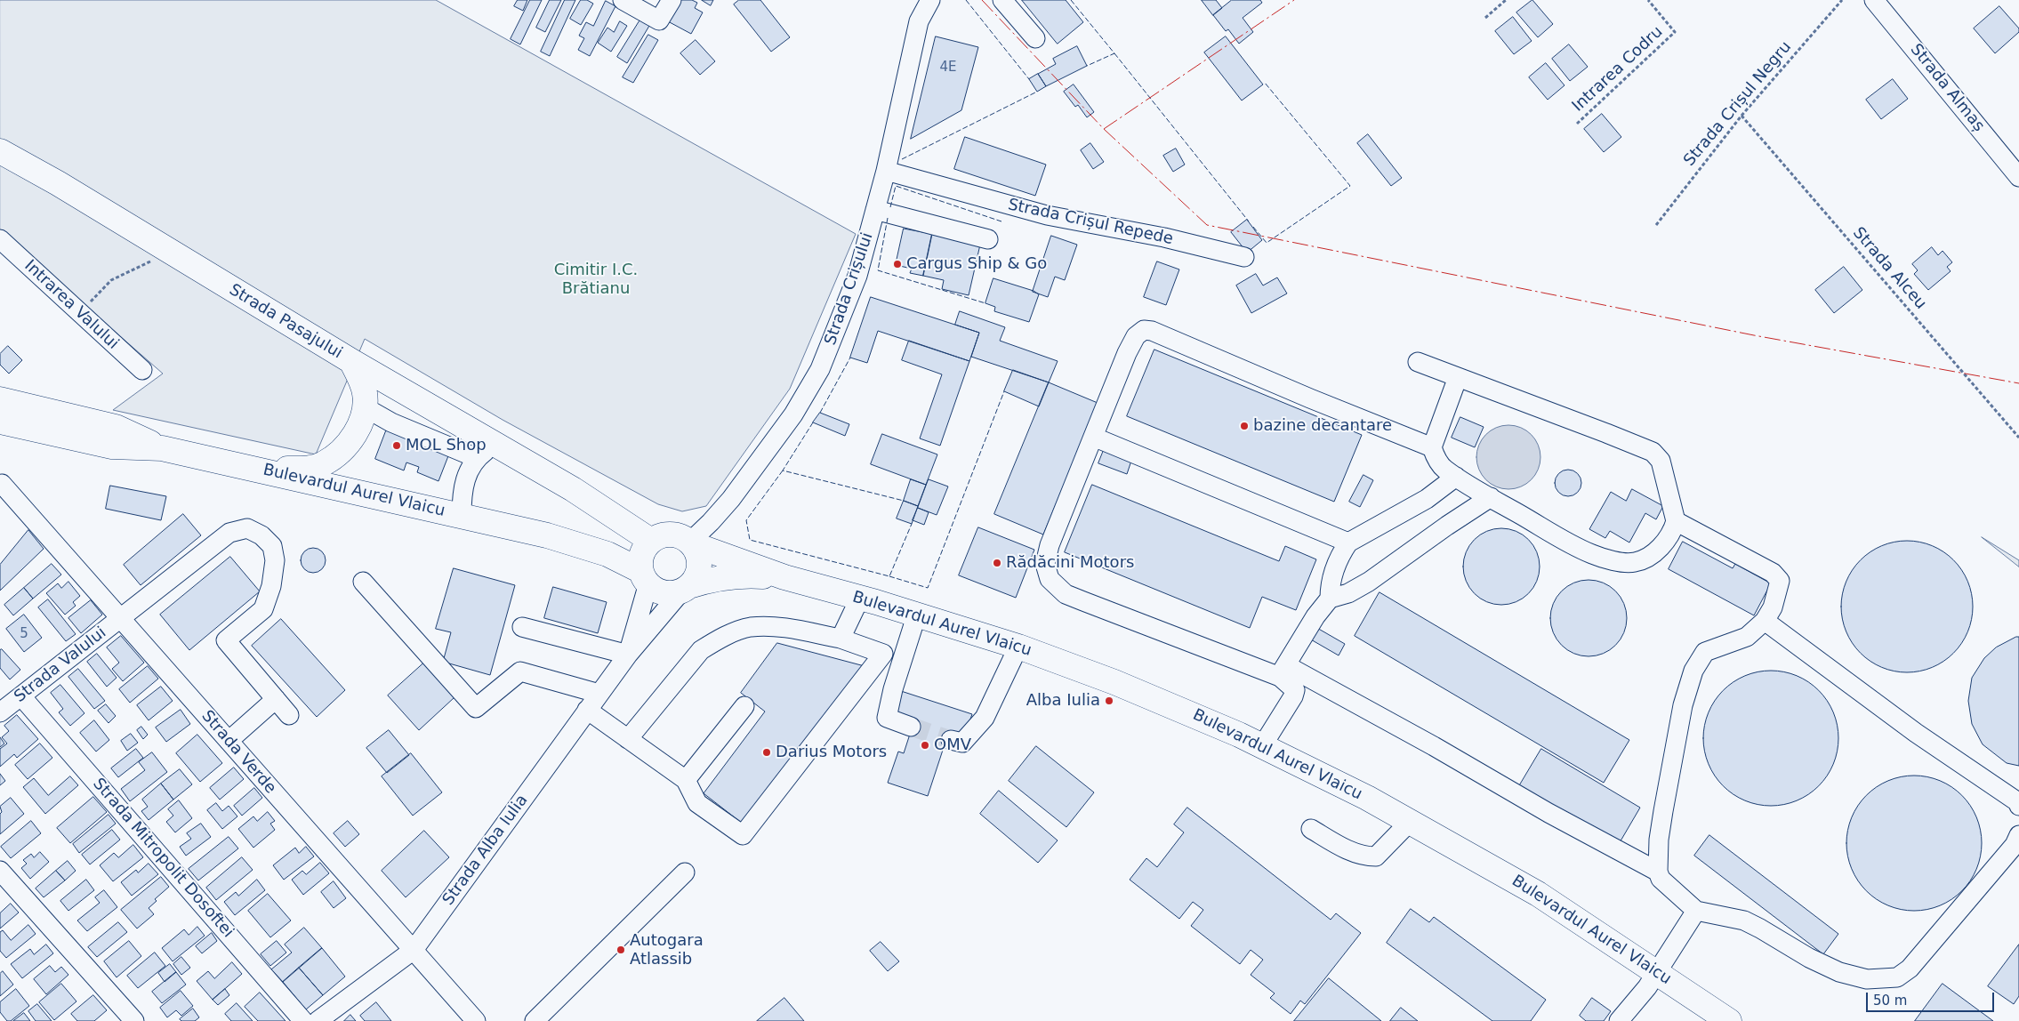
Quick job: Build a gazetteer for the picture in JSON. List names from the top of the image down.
{
  "streets": {
    "main road": ["Strada Pasajului", "Bulevardul Aurel Vlaicu"],
    "street": [
      "Strada Almaș",
      "Strada Crișul Repede",
      "Strada Crișului",
      "Intrarea Valului",
      "Strada Valului",
      "Strada Verde",
      "Strada Alba Iulia",
      "Strada Mitropolit Dosoftei"
    ],
    "path": ["Intrarea Codru", "Strada Crișul Negru", "Strada Alceu"]
  },
  "crossings": [
    ["Strada Crișul Negru", "Strada Alceu"],
    ["Strada Crișul Repede", "Strada Crișului"],
    ["Strada Crișului", "Strada Pasajului"],
    ["Strada Crișului", "Bulevardul Aurel Vlaicu"],
    ["Strada Crișului", "Strada Alba Iulia"],
    ["Strada Pasajului", "Bulevardul Aurel Vlaicu"],
    ["Strada Pasajului", "Strada Alba Iulia"],
    ["Bulevardul Aurel Vlaicu", "Strada Alba Iulia"],
    ["Strada Valului", "Strada Verde"],
    ["Strada Valului", "Strada Mitropolit Dosoftei"],
    ["Strada Verde", "Strada Alba Iulia"]
  ],
  "parks": ["Cimitir I.C. Brătianu"],
  "places": [
    "Cargus Ship & Go",
    "bazine decantare",
    "MOL Shop",
    "Rădăcini Motors",
    "Alba Iulia",
    "OMV",
    "Darius Motors",
    "Autogara Atlassib"
  ],
  "house_numbers": ["4E", "5"],
  "scale_bar": "50 m"
}
